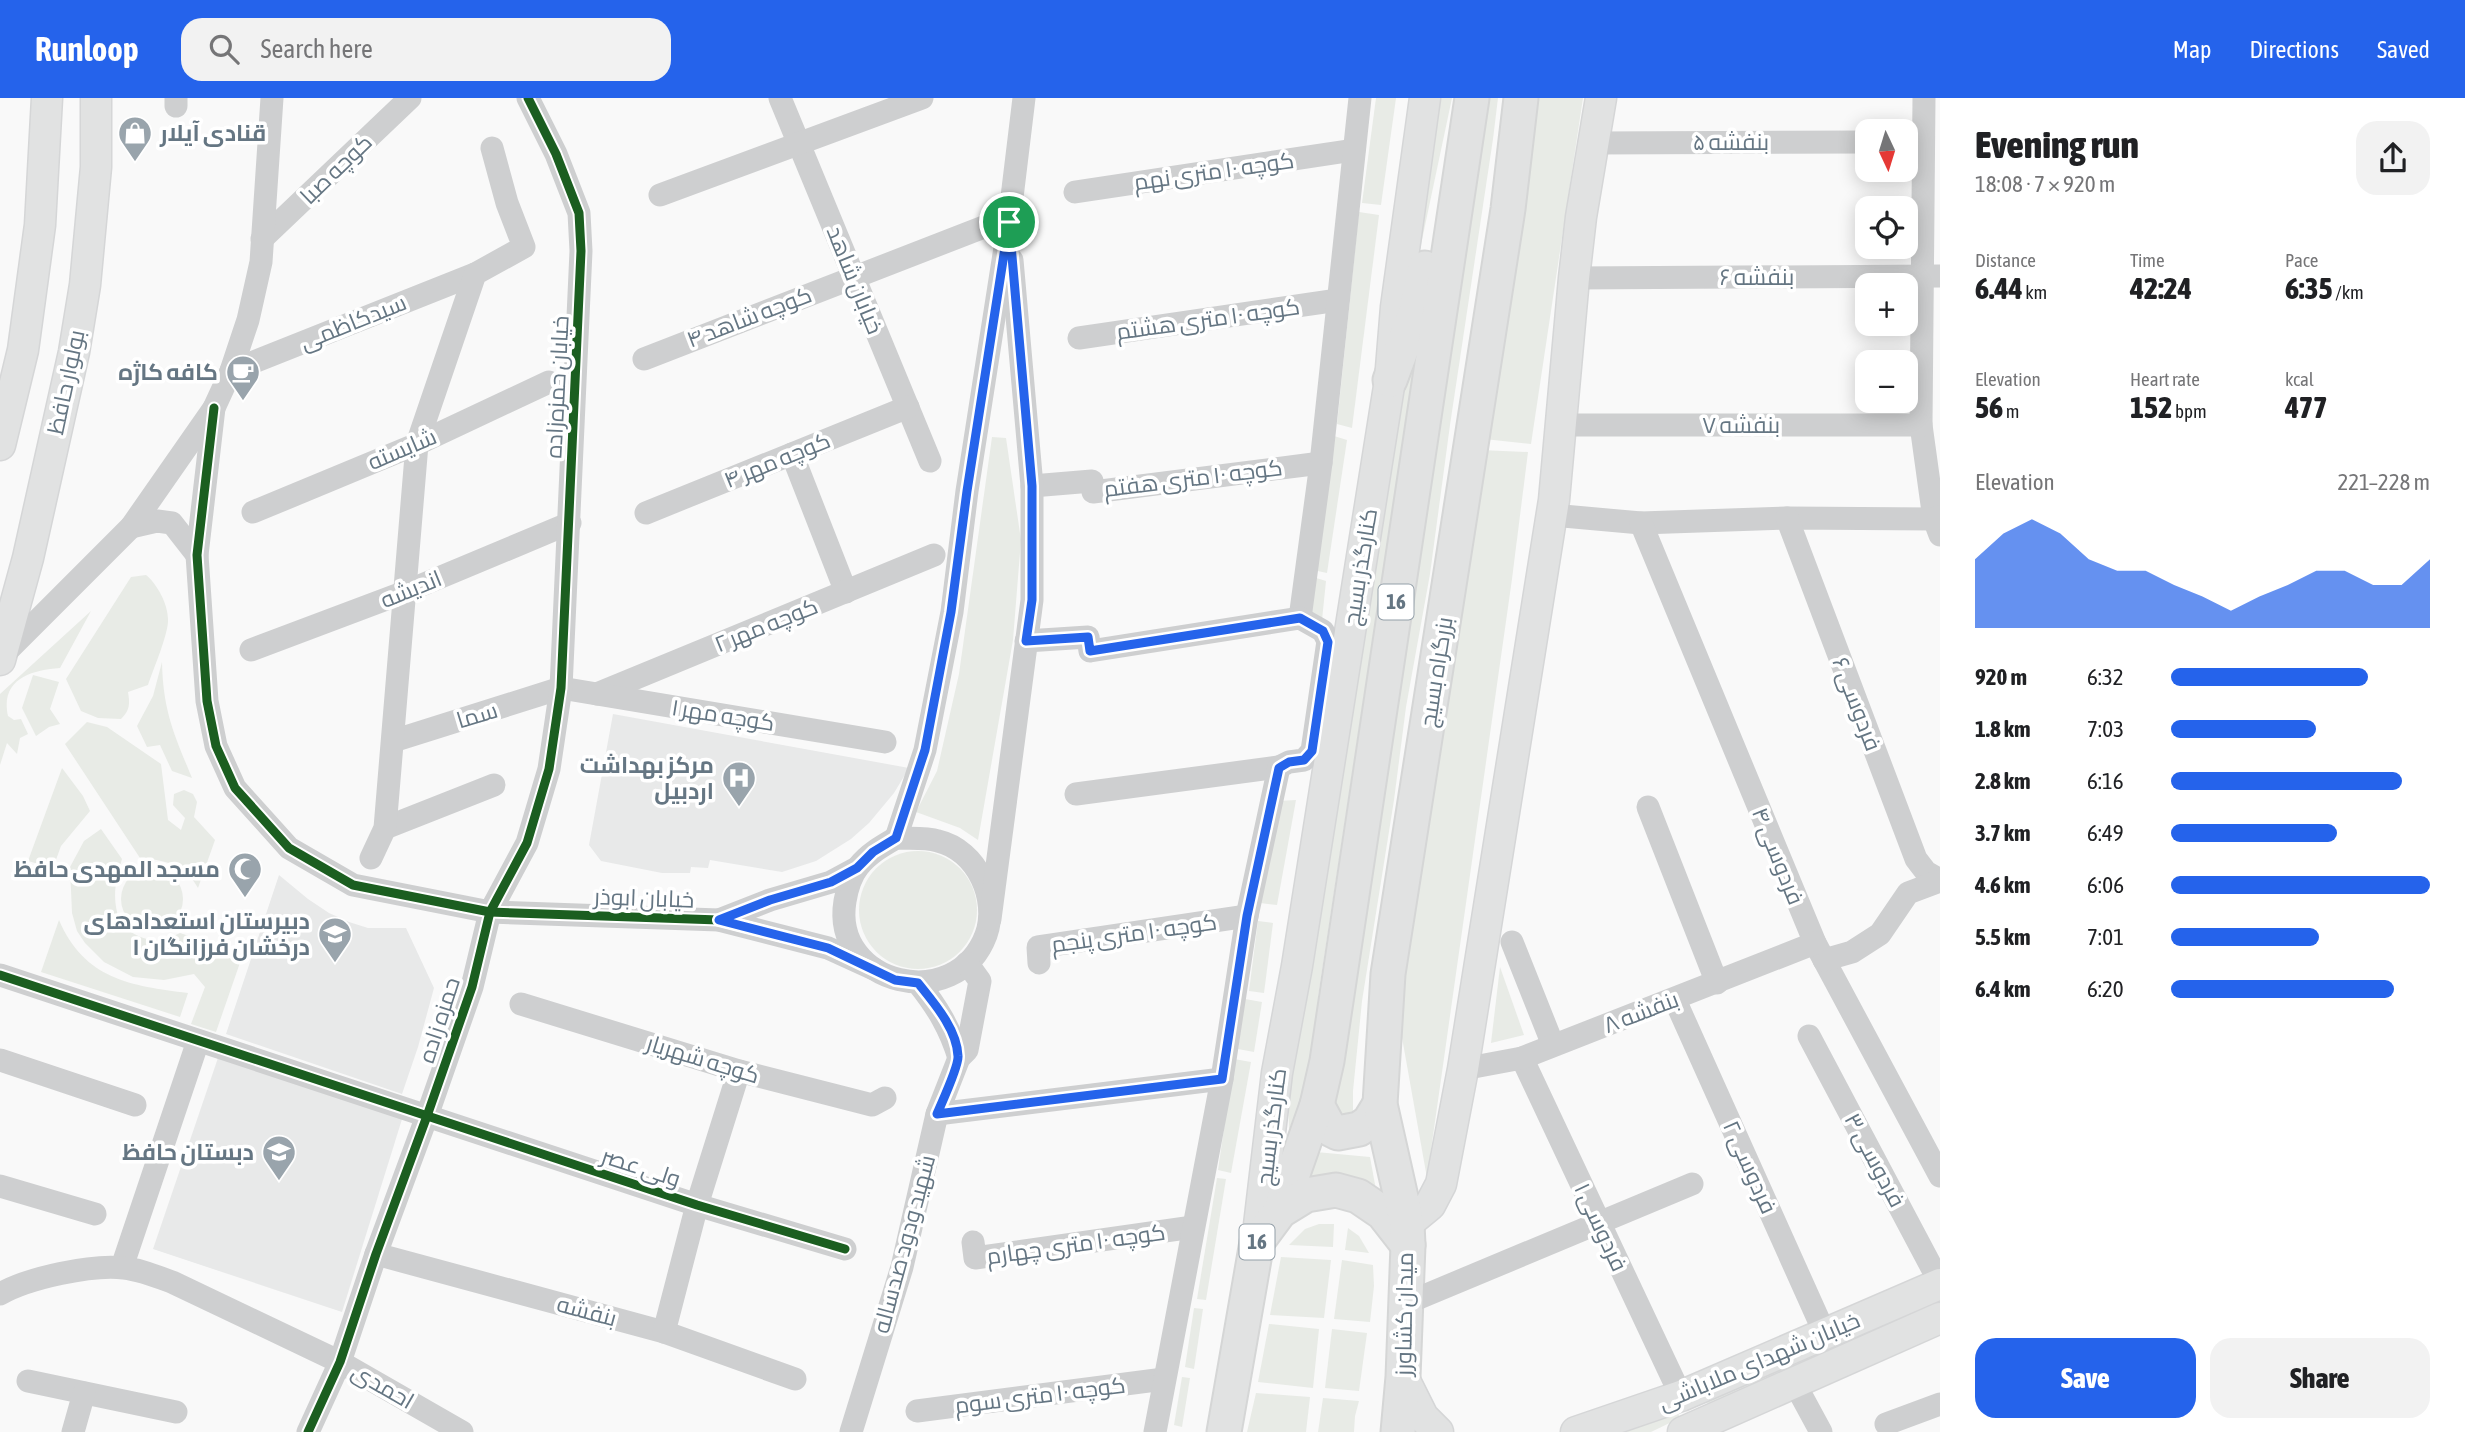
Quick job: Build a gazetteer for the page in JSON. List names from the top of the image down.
{
  "streets": {
    "highway": ["16", "بزرگراه بسیج", "میدان کشاورز"],
    "main road": ["بولوار حافظ", "کنارگذر بسیج", "خیابان شهدای ملاباشی"],
    "street": [
      "بنفشه ۵",
      "کوچه صبا",
      "کوچه ۱۰ متری نهم",
      "بنفشه ۶",
      "خیابان شاهد",
      "کوچه شاهد ۴",
      "کوچه ۱۰ متری هشتم",
      "سیدکاظمی",
      "خیابان حمزه‌زاده",
      "بنفشه ۷",
      "شایسته",
      "کوچه مهر ۴",
      "کوچه ۱۰ متری هفتم",
      "اندیشه",
      "کوچه مهر ۲",
      "فردوسی ۶",
      "سما",
      "کوچه مهر ۱",
      "فردوسی ۴",
      "خیابان ابوذر",
      "کوچه ۱۰ متری پنجم",
      "بنفشه ۸",
      "حمزه زاده",
      "کوچه شهریار",
      "فردوسی ۳",
      "ولی عصر",
      "فردوسی ۲",
      "فردوسی ۱",
      "شهید ودود صدساله",
      "کوچه ۱۰ متری چهارم",
      "بنفشه",
      "احمدی",
      "کوچه ۱۰ متری سوم"
    ]
  },
  "crossings": [
    ["خیابان شاهد", "کوچه شاهد ۴"],
    ["خیابان شاهد", "کوچه مهر ۴"],
    ["خیابان حمزه‌زاده", "اندیشه"],
    ["خیابان حمزه‌زاده", "سما"],
    ["خیابان حمزه‌زاده", "کوچه مهر ۱"],
    ["خیابان حمزه‌زاده", "حمزه زاده"],
    ["کنارگذر بسیج", "میدان کشاورز"],
    ["16", "میدان کشاورز"],
    ["کوچه مهر ۲", "کوچه مهر ۱"],
    ["بزرگراه بسیج", "میدان کشاورز"],
    ["فردوسی ۶", "بنفشه ۸"],
    ["سما", "کوچه مهر ۱"],
    ["سما", "حمزه زاده"],
    ["کوچه مهر ۱", "حمزه زاده"],
    ["فردوسی ۴", "بنفشه ۸"],
    ["خیابان ابوذر", "حمزه زاده"],
    ["خیابان ابوذر", "شهید ودود صدساله"],
    ["بنفشه ۸", "فردوسی ۲"],
    ["بنفشه ۸", "فردوسی ۱"],
    ["حمزه زاده", "ولی عصر"],
    ["حمزه زاده", "بنفشه"],
    ["حمزه زاده", "احمدی"],
    ["فردوسی ۳", "خیابان شهدای ملاباشی"],
    ["فردوسی ۲", "خیابان شهدای ملاباشی"],
    ["فردوسی ۱", "خیابان شهدای ملاباشی"]
  ],
  "places": {
    "shop": ["قنادی آیلار"],
    "cafe": ["کافه کاژه"],
    "hospital": ["مرکز بهداشت اردبیل"],
    "mosque": ["مسجد المهدی حافظ"],
    "school or university": ["دبیرستان استعدادهای درخشان فرزانگان ۱", "دبستان حافظ"]
  },
  "north": "bottom",
  "page": {
    "header": "Runloop",
    "search": "Search here",
    "nav": ["Map", "Directions", "Saved"],
    "heading": ["Evening run", "18:08 · 7 × 920 m"],
    "map_buttons": ["+", "−"],
    "stats": [
      ["Distance", "6.44 km"],
      ["Time", "42:24"],
      ["Pace", "6:35 /km"],
      ["Elevation", "56 m"],
      ["Heart rate", "152 bpm"],
      ["kcal", "477"]
    ],
    "chart": ["Elevation", "221–228 m"],
    "list": [
      {
        "name": "920 m",
        "note": "6:32"
      },
      {
        "name": "1.8 km",
        "note": "7:03"
      },
      {
        "name": "2.8 km",
        "note": "6:16"
      },
      {
        "name": "3.7 km",
        "note": "6:49"
      },
      {
        "name": "4.6 km",
        "note": "6:06"
      },
      {
        "name": "5.5 km",
        "note": "7:01"
      },
      {
        "name": "6.4 km",
        "note": "6:20"
      }
    ],
    "buttons": ["Save", "Share"]
  }
}
